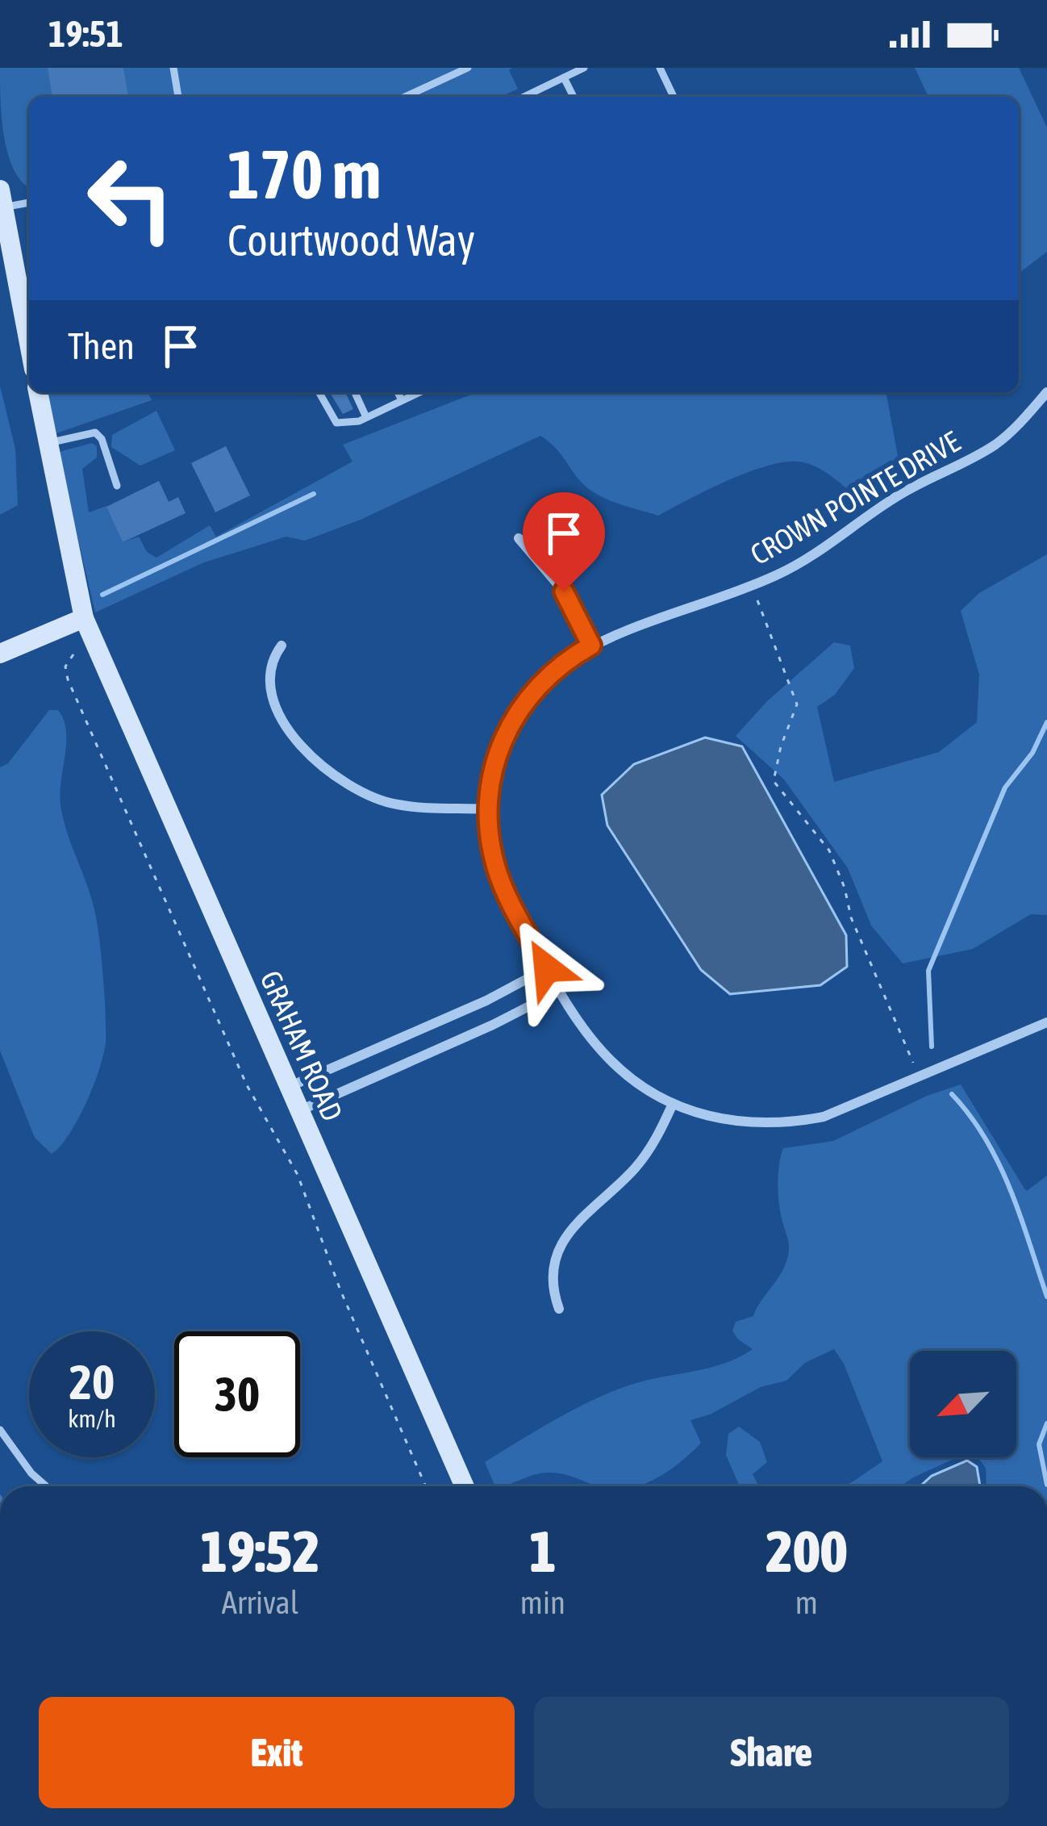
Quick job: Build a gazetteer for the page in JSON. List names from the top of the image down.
{
  "streets": {
    "main road": ["GRAHAM ROAD"],
    "street": ["CROWN POINTE DRIVE"]
  },
  "north": "bottom left",
  "page": {
    "status": "19:51",
    "turn": ["170 m", "Courtwood Way"],
    "then": "Then",
    "speed": "20 km/h",
    "limit": "30",
    "eta": [
      "19:52",
      "Arrival",
      "1",
      "min",
      "200",
      "m"
    ],
    "buttons": ["Exit", "Share"]
  }
}
